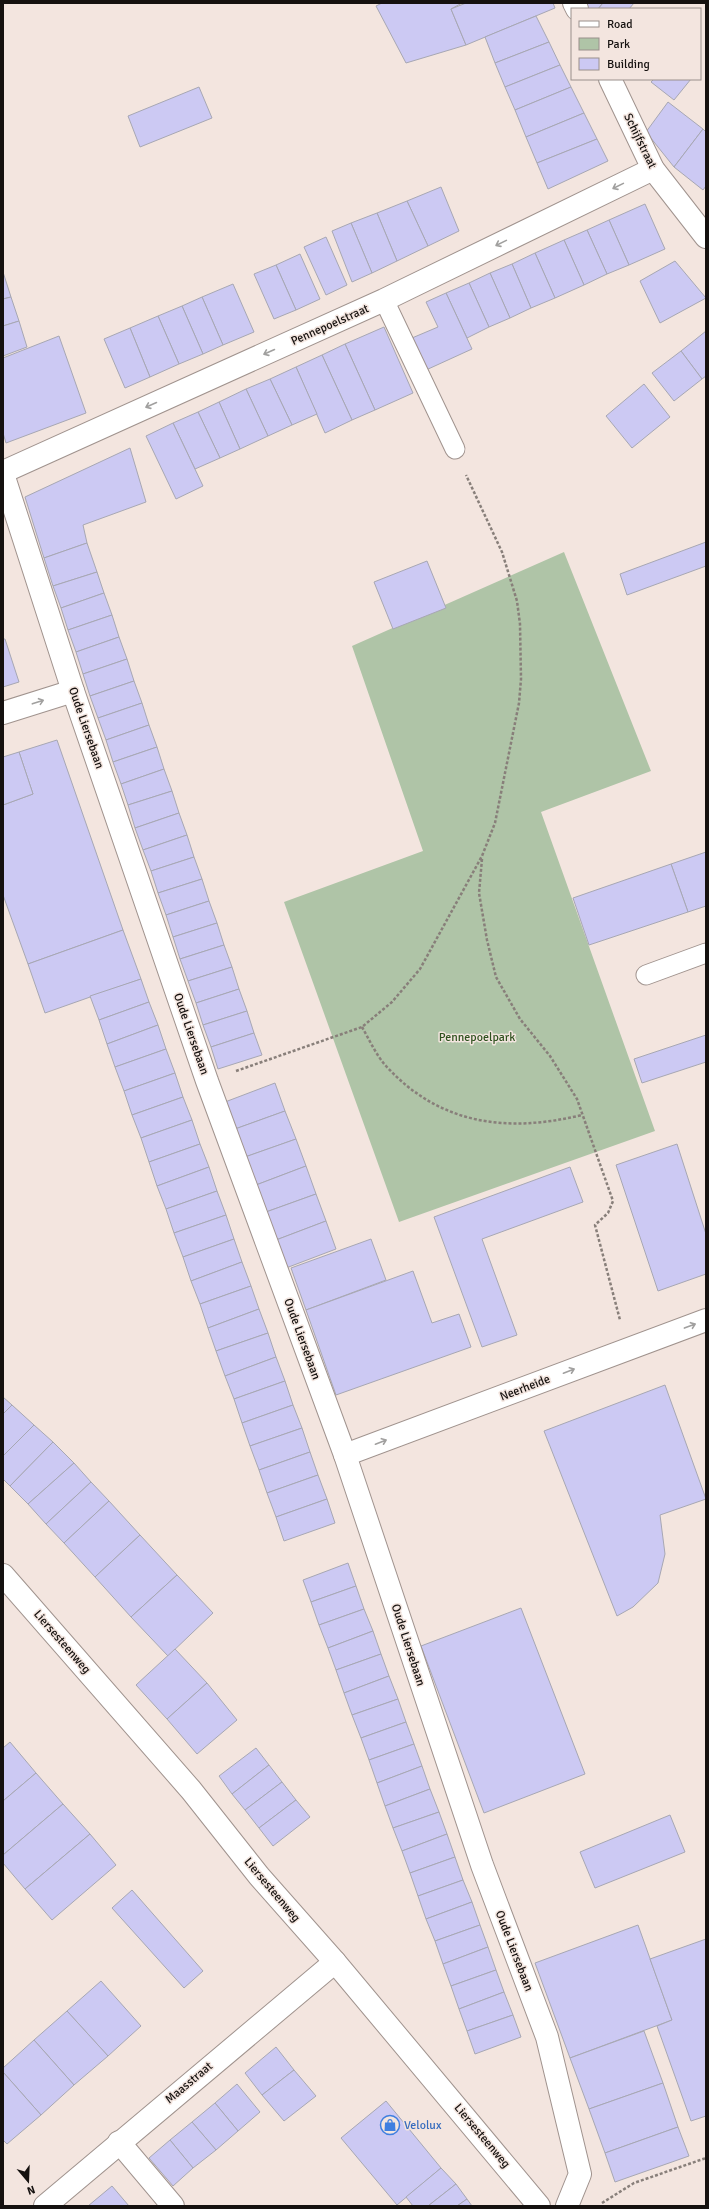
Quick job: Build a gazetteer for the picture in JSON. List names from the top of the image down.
{
  "streets": {
    "street": [
      "Schijfstraat",
      "Pennepoelstraat",
      "Oude Liersebaan",
      "Neerheide",
      "Liersesteenweg",
      "Maasstraat"
    ]
  },
  "crossings": [
    ["Schijfstraat", "Pennepoelstraat"],
    ["Pennepoelstraat", "Oude Liersebaan"],
    ["Oude Liersebaan", "Neerheide"],
    ["Liersesteenweg", "Maasstraat"]
  ],
  "one_way": ["Pennepoelstraat", "Neerheide"],
  "parks": ["Pennepoelpark"],
  "places": {
    "shop": ["Velolux"]
  },
  "legend": ["Road", "Park", "Building"],
  "north": "bottom"
}
